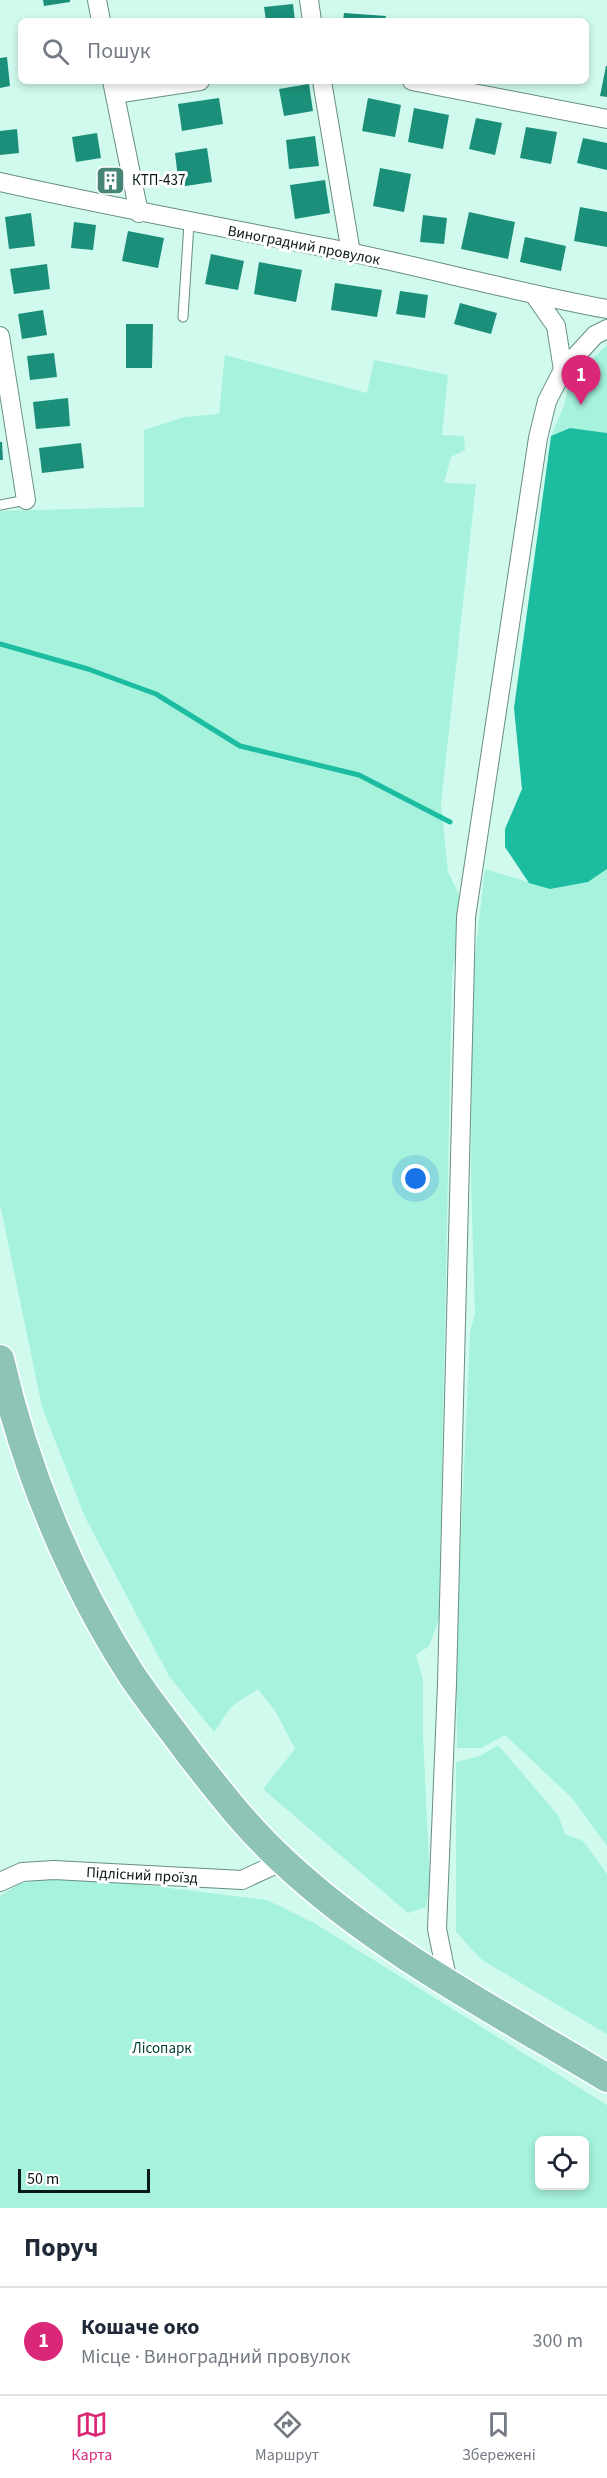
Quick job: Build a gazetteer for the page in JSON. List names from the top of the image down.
{
  "streets": {
    "street": ["Виноградний провулок", "Підлісний проїзд"]
  },
  "parks": ["Лісопарк"],
  "places": {
    "building": ["КТП-437"]
  },
  "scale_bar": "50 m",
  "page": {
    "search": "Пошук",
    "pins": "1",
    "scale": "50 m",
    "heading": "Поруч",
    "list": [
      {
        "mark": "1",
        "name": "Кошаче око",
        "note": "Місце · Виноградний провулок",
        "value": "300 m"
      }
    ],
    "nav": ["Карта", "Маршрут", "Збережені"]
  }
}
